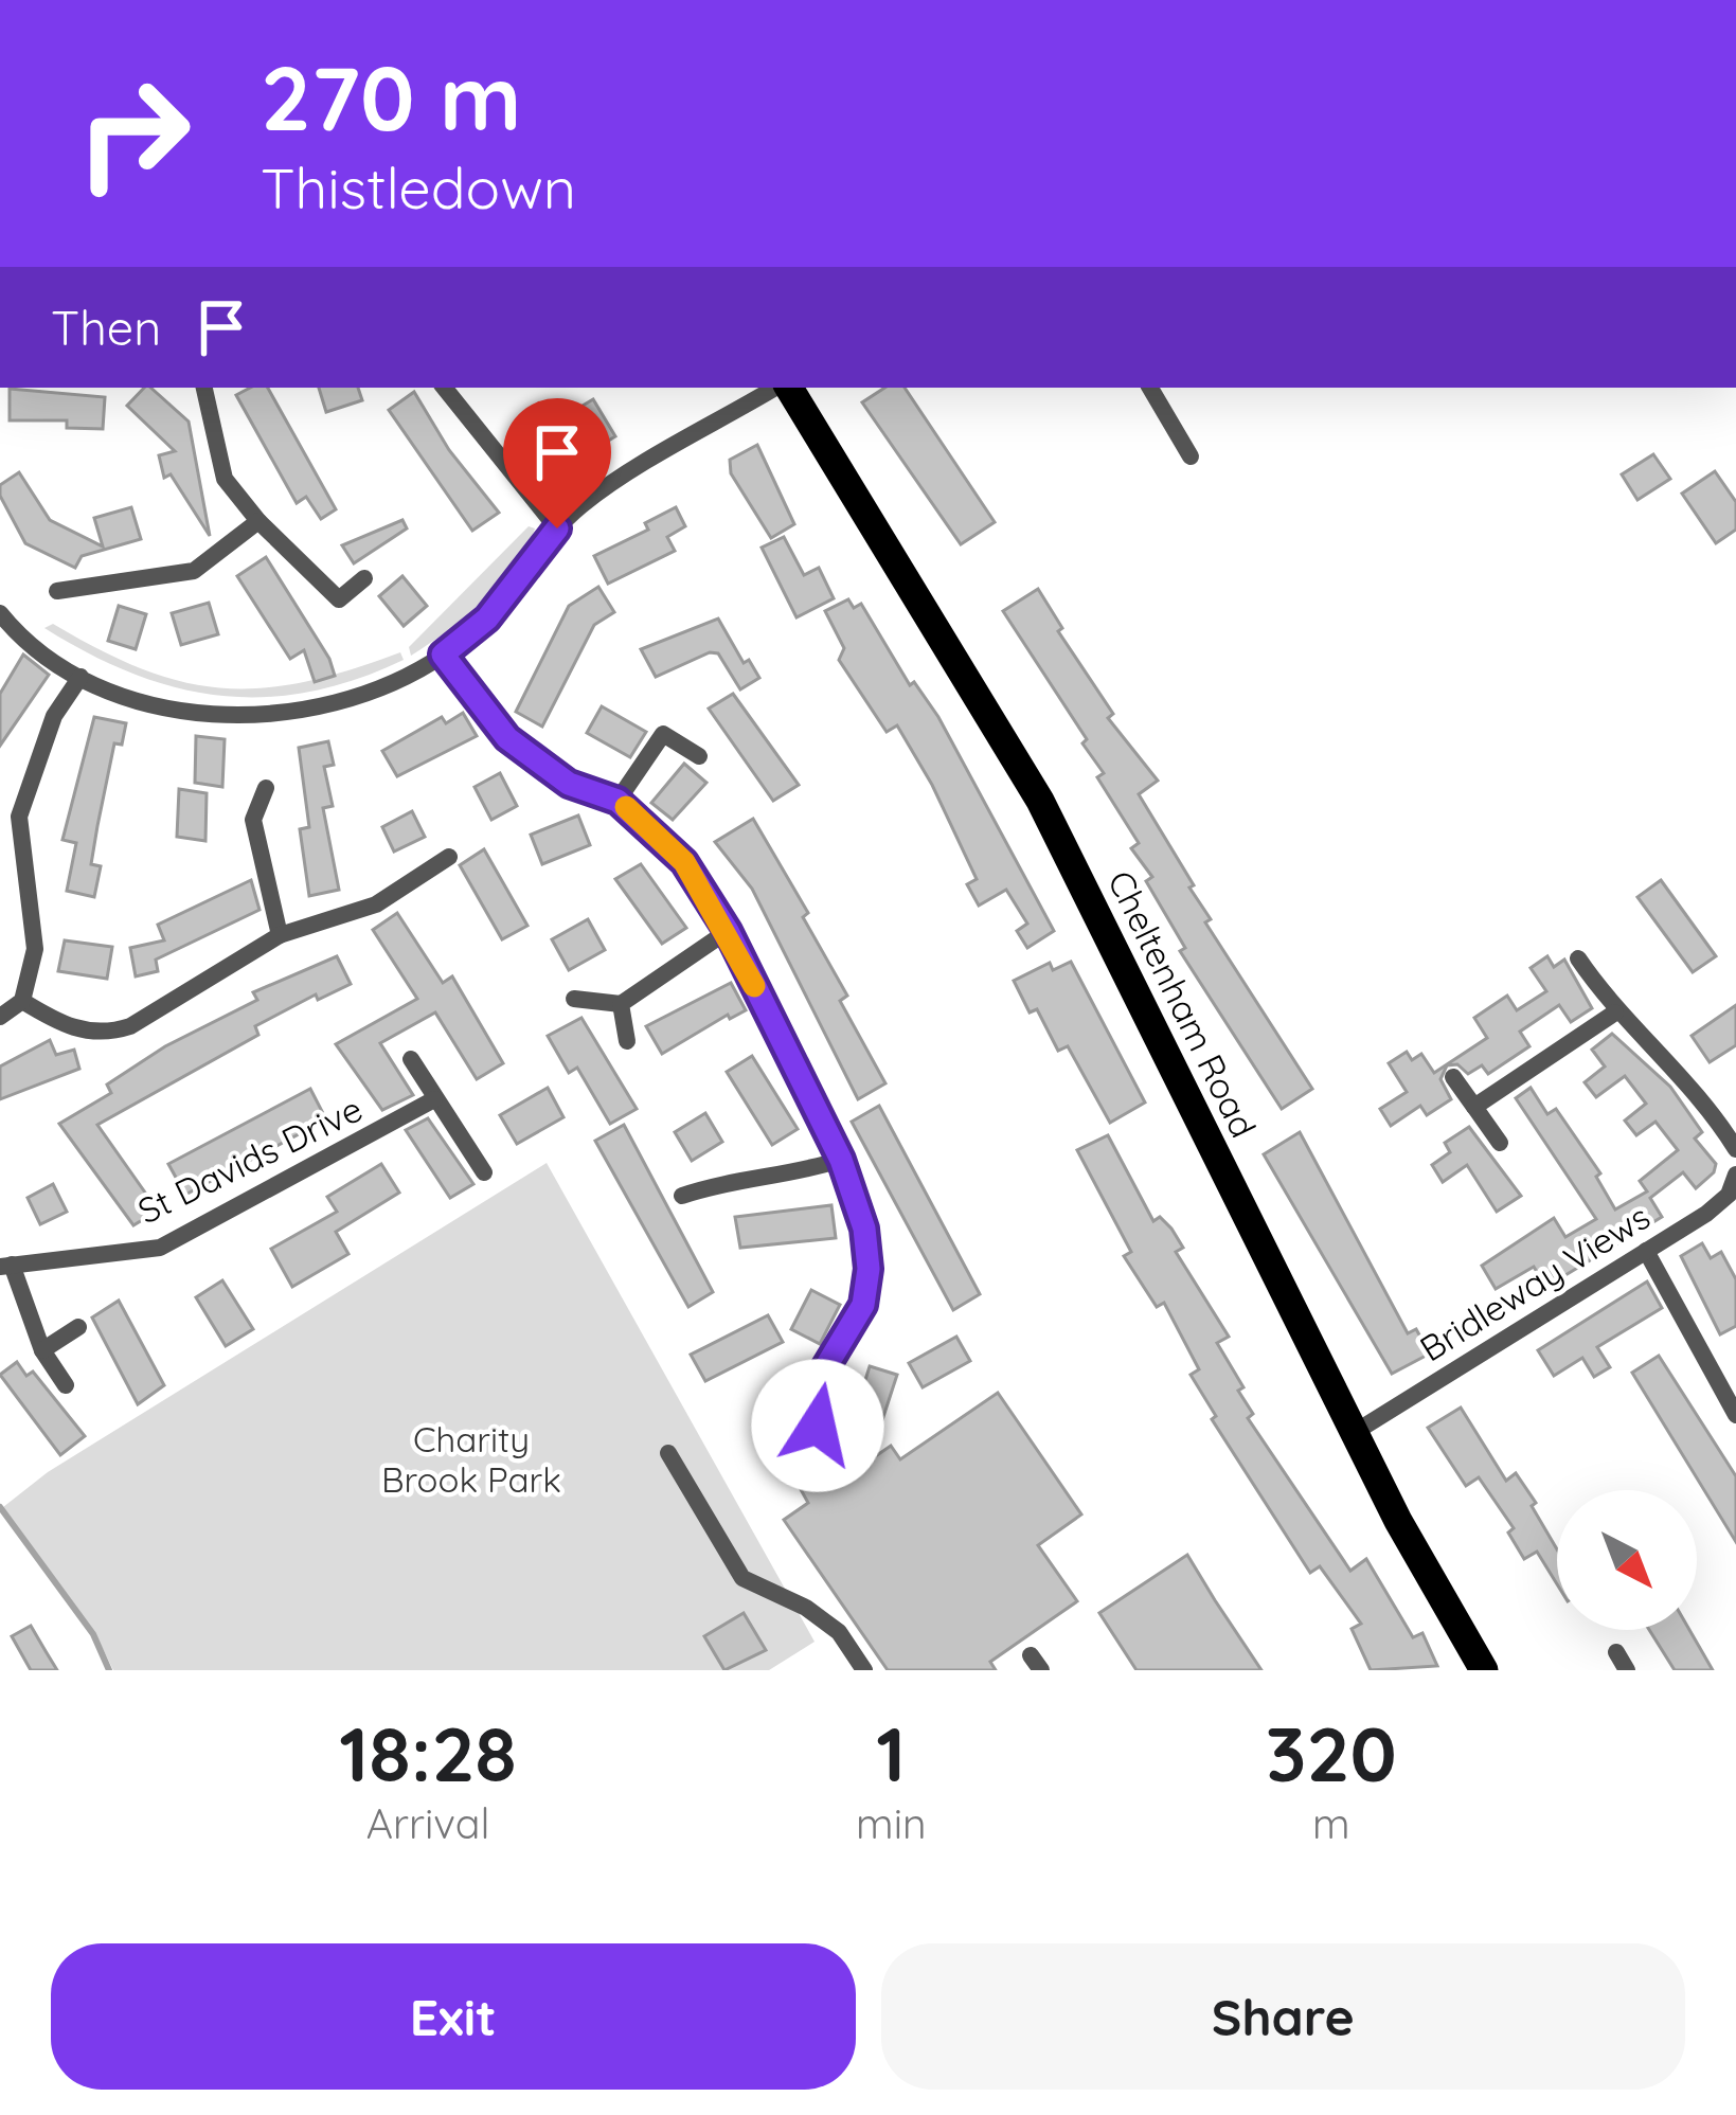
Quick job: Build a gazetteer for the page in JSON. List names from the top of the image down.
{
  "streets": {
    "main road": ["Cheltenham Road"],
    "street": ["St Davids Drive", "Bridleway Views"]
  },
  "crossings": [
    ["Cheltenham Road", "Bridleway Views"]
  ],
  "parks": ["Charity Brook Park"],
  "north": "bottom right",
  "page": {
    "turn": ["270 m", "Thistledown"],
    "then": "Then",
    "eta": [
      "18:28",
      "Arrival",
      "1",
      "min",
      "320",
      "m"
    ],
    "buttons": ["Exit", "Share"]
  }
}
